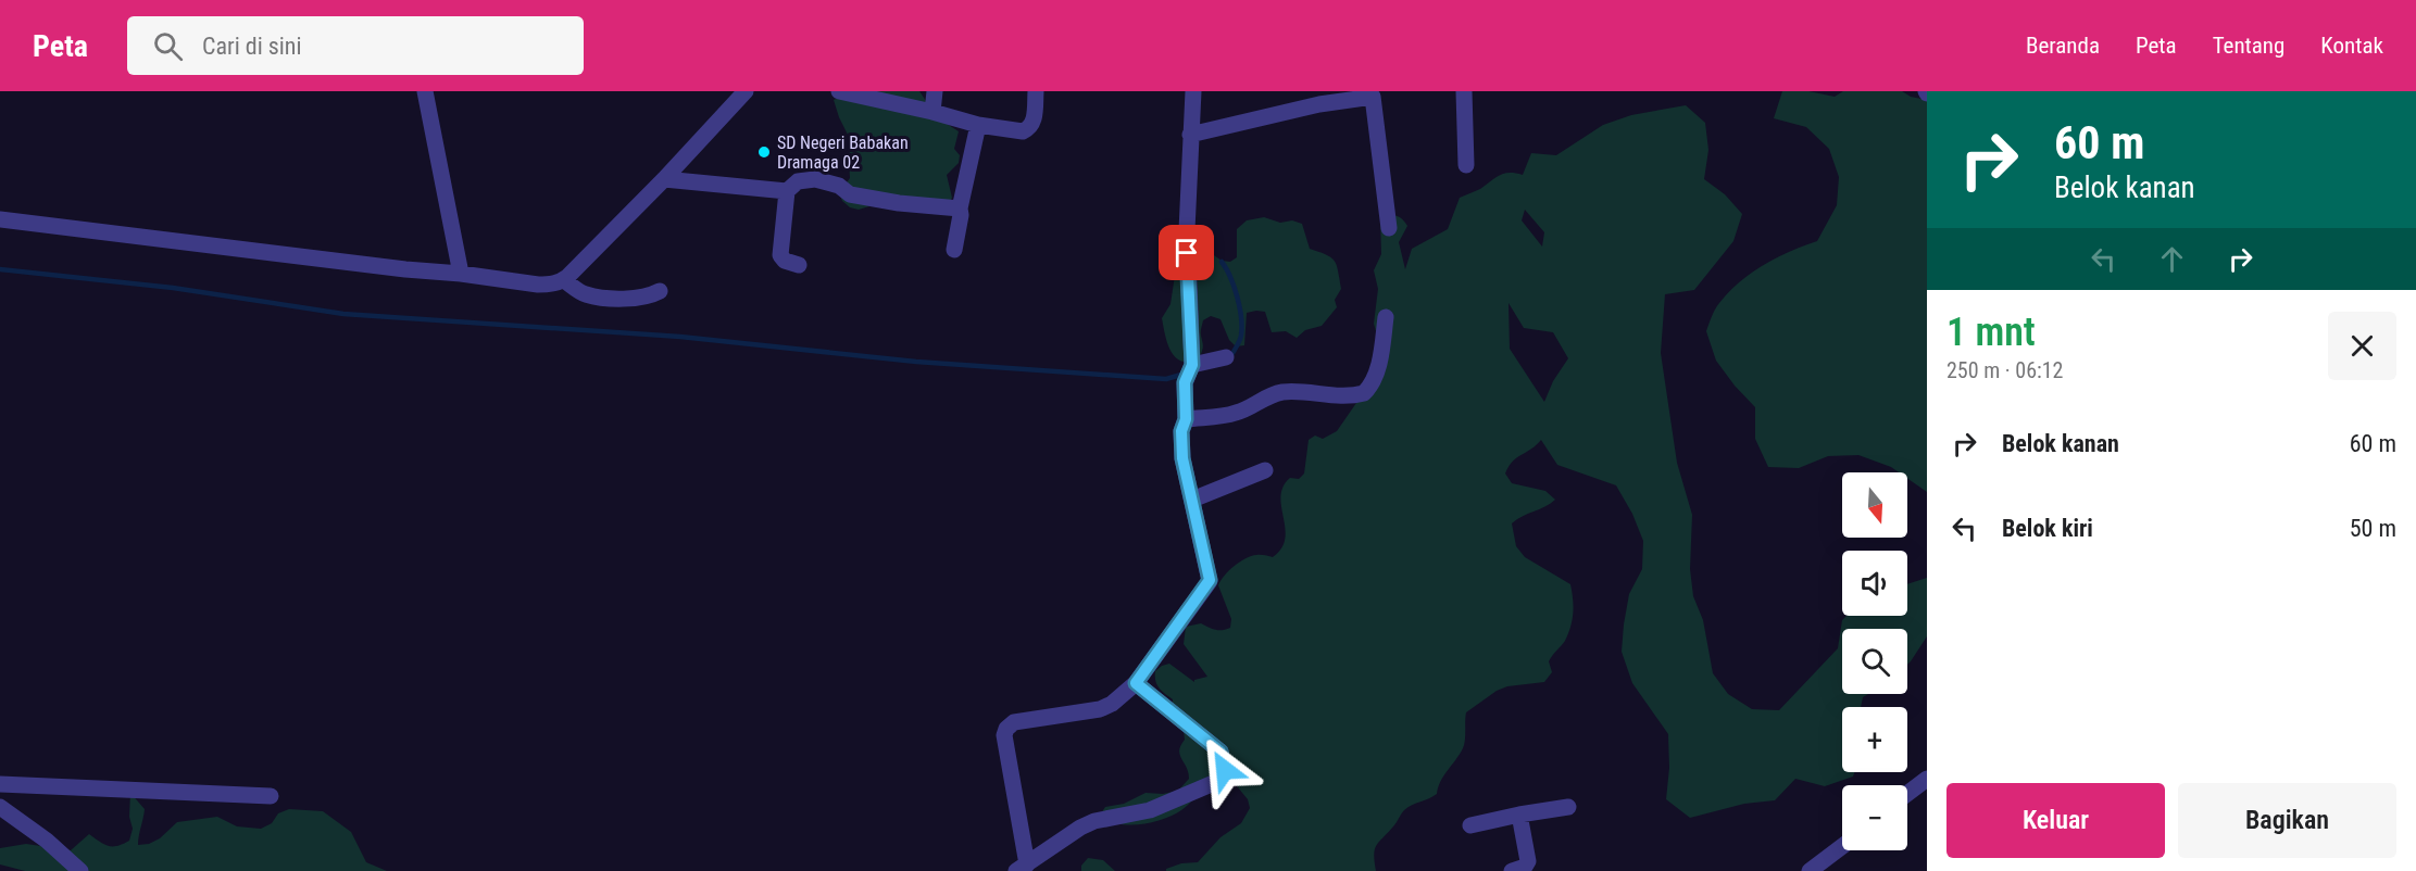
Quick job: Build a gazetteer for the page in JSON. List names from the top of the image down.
{
  "places": ["SD Negeri Babakan Dramaga 02"],
  "north": "bottom",
  "page": {
    "header": "Peta",
    "search": "Cari di sini",
    "nav": [
      "Beranda",
      "Peta",
      "Tentang",
      "Kontak"
    ],
    "turn": ["60 m", "Belok kanan"],
    "heading": ["1 mnt", "250 m · 06:12"],
    "list": [
      {
        "name": "Belok kanan",
        "value": "60 m"
      },
      {
        "name": "Belok kiri",
        "value": "50 m"
      }
    ],
    "map_buttons": ["+", "−"],
    "buttons": ["Keluar", "Bagikan"]
  }
}
